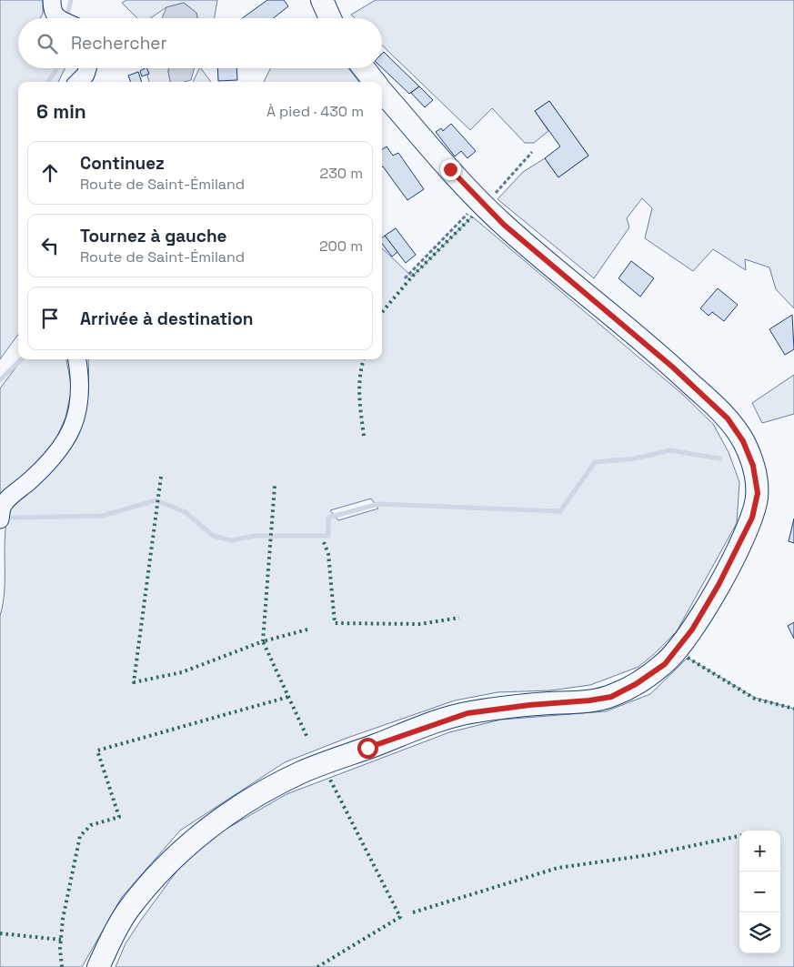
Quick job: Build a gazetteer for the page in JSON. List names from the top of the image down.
{
  "page": {
    "search": "Rechercher",
    "heading": ["6 min", "À pied · 430 m"],
    "list": [
      ["Continuez", "Route de Saint-Émiland", "230 m"],
      ["Tournez à gauche", "Route de Saint-Émiland", "200 m"],
      "Arrivée à destination"
    ],
    "map_buttons": ["+", "−"]
  }
}
